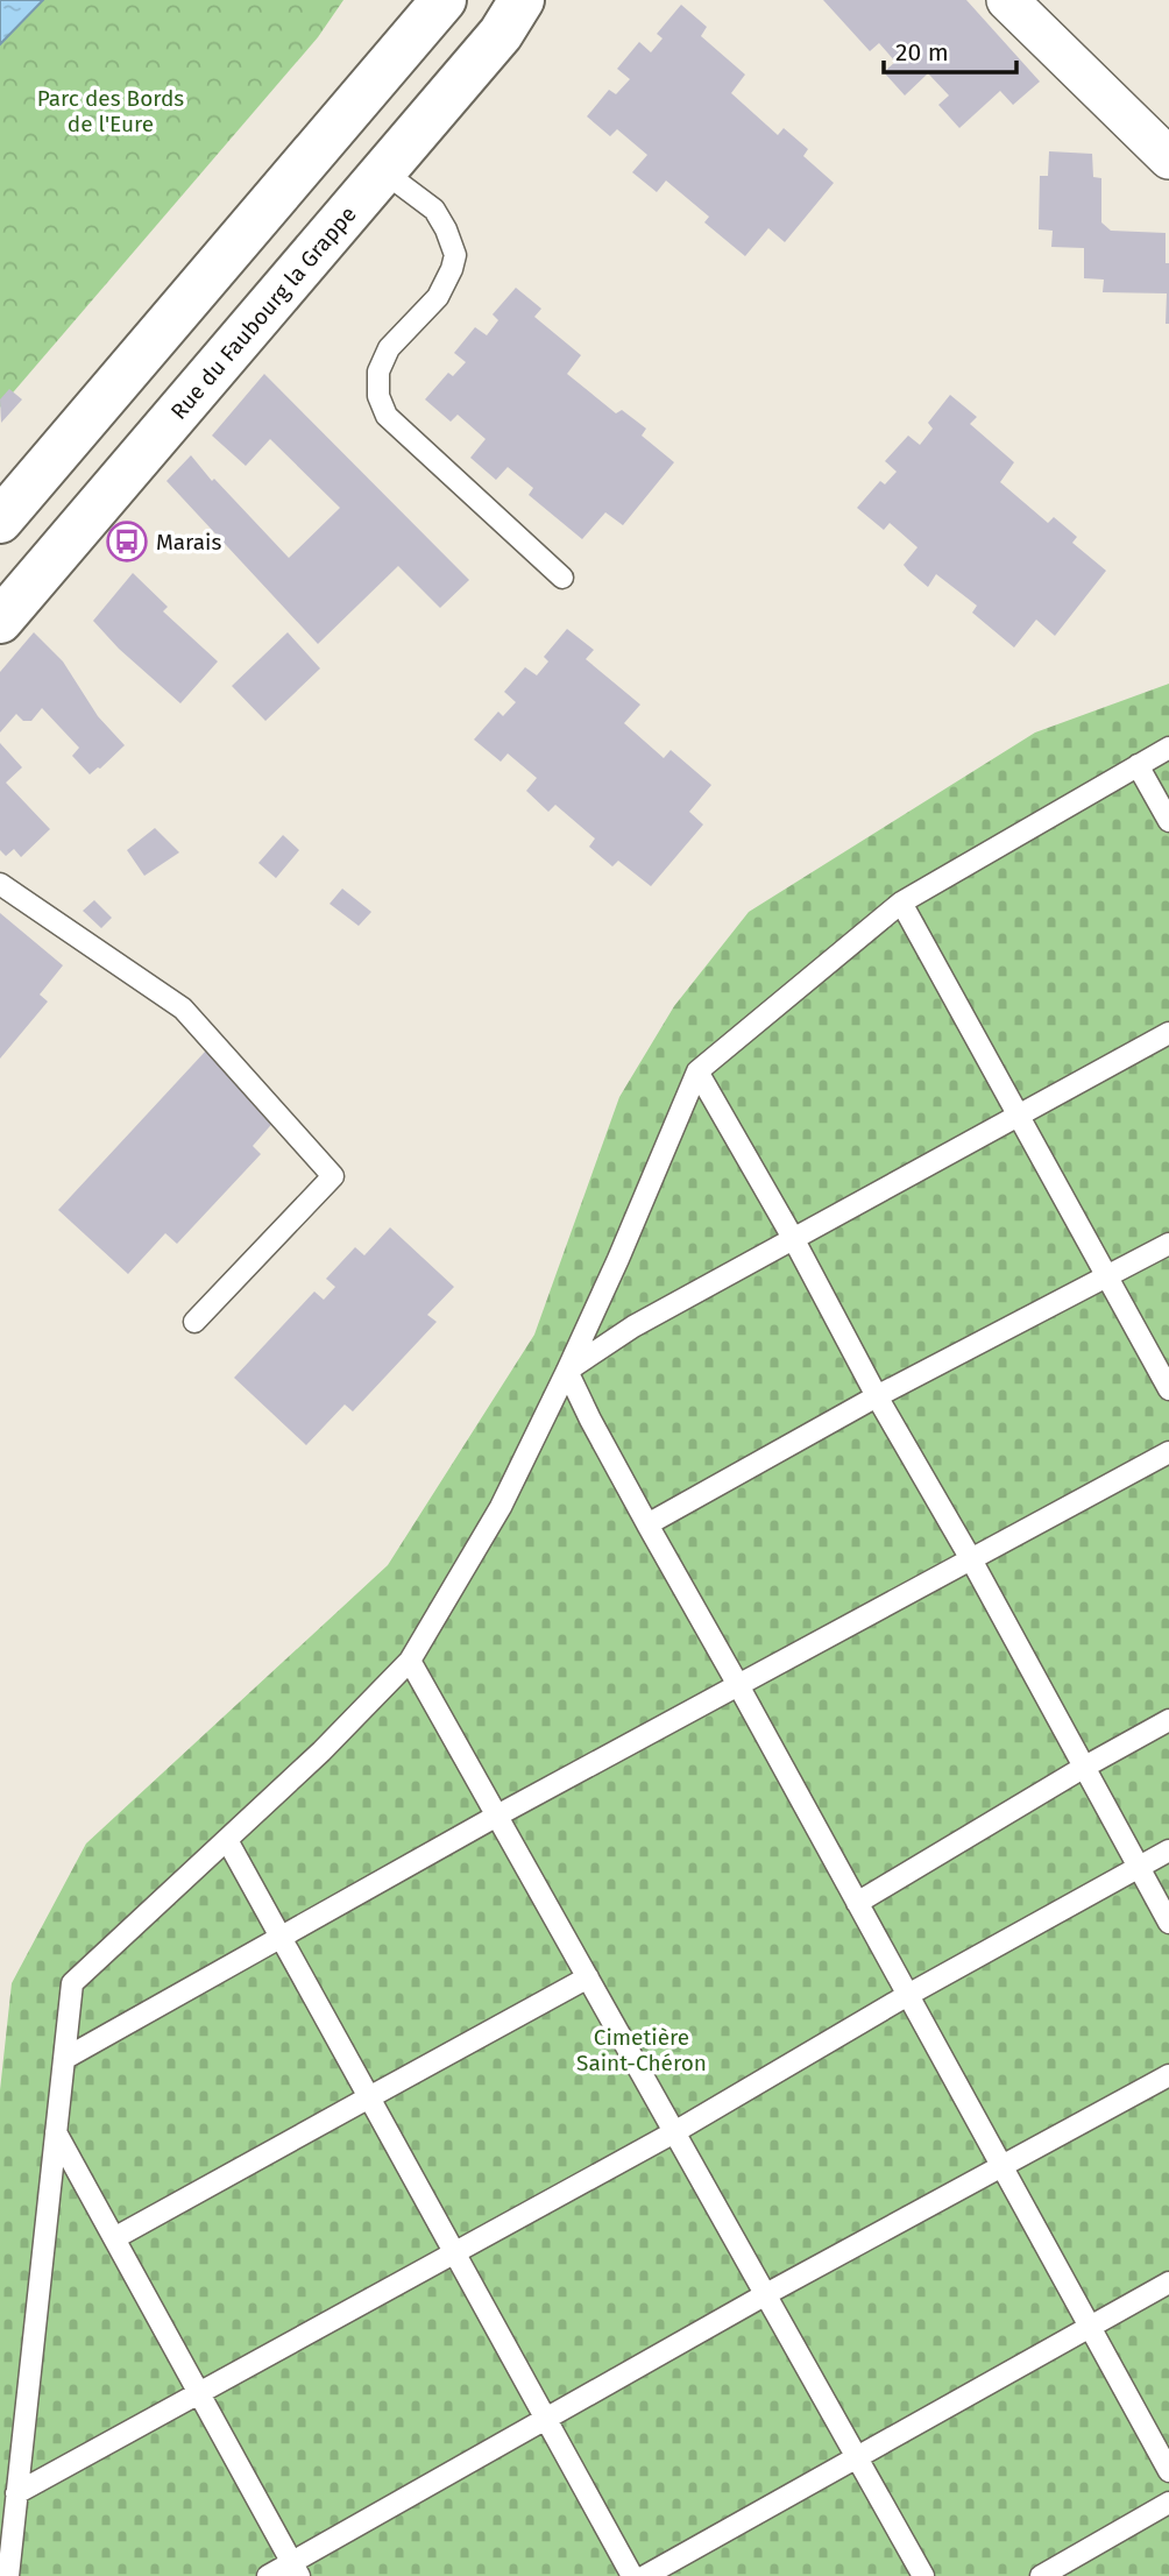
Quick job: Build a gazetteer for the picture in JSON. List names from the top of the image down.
{
  "streets": {
    "main road": ["Rue du Faubourg la Grappe"]
  },
  "parks": ["Parc des Bords de l'Eure", "Cimetière Saint-Chéron"],
  "places": {
    "bus stop": ["Marais"]
  },
  "scale_bar": "20 m"
}
